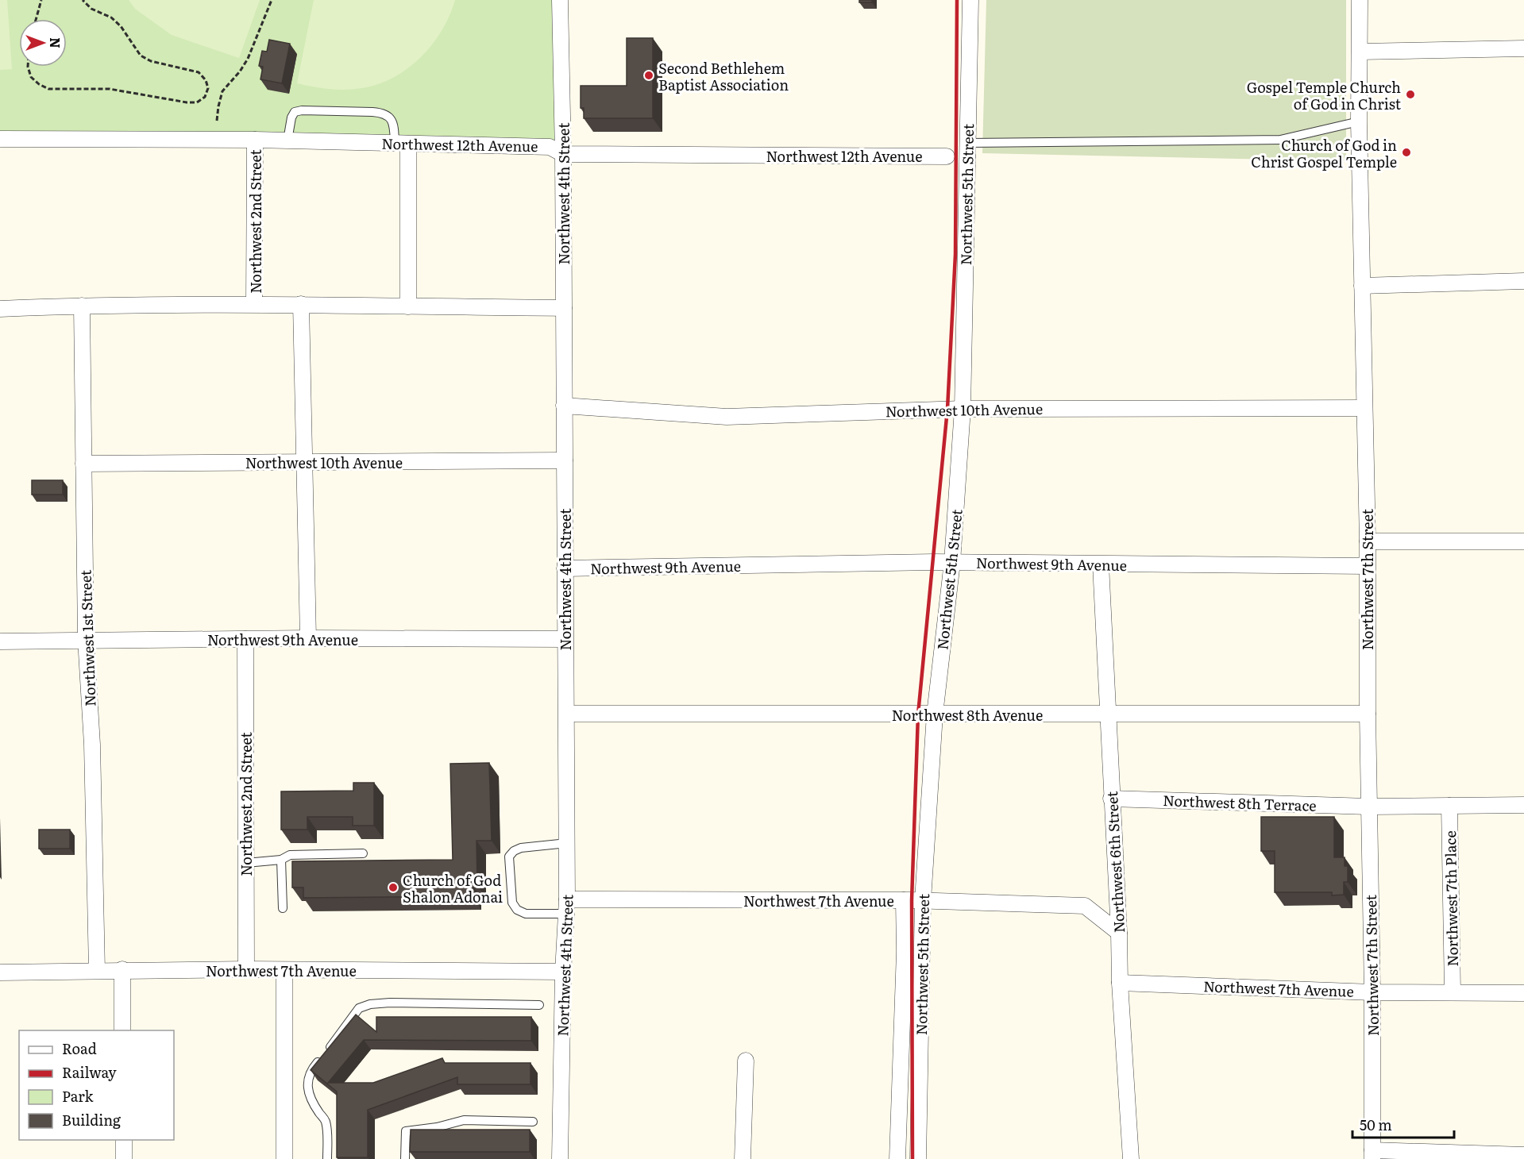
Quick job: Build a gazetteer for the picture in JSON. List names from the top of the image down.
{
  "streets": {
    "street": [
      "Northwest 12th Avenue",
      "Northwest 4th Street",
      "Northwest 5th Street",
      "Northwest 2nd Street",
      "Northwest 10th Avenue",
      "Northwest 9th Avenue",
      "Northwest 7th Street",
      "Northwest 1st Street",
      "Northwest 8th Avenue",
      "Northwest 8th Terrace",
      "Northwest 6th Street",
      "Northwest 7th Place",
      "Northwest 7th Avenue"
    ]
  },
  "crossings": [
    ["Northwest 12th Avenue", "Northwest 4th Street"],
    ["Northwest 12th Avenue", "Northwest 2nd Street"],
    ["Northwest 4th Street", "Northwest 10th Avenue"],
    ["Northwest 4th Street", "Northwest 9th Avenue"],
    ["Northwest 4th Street", "Northwest 8th Avenue"],
    ["Northwest 4th Street", "Northwest 7th Avenue"],
    ["Northwest 5th Street", "Northwest 10th Avenue"],
    ["Northwest 5th Street", "Northwest 9th Avenue"],
    ["Northwest 5th Street", "Northwest 8th Avenue"],
    ["Northwest 5th Street", "Northwest 7th Avenue"],
    ["Northwest 2nd Street", "Northwest 9th Avenue"],
    ["Northwest 2nd Street", "Northwest 7th Avenue"],
    ["Northwest 10th Avenue", "Northwest 7th Street"],
    ["Northwest 10th Avenue", "Northwest 1st Street"],
    ["Northwest 9th Avenue", "Northwest 7th Street"],
    ["Northwest 9th Avenue", "Northwest 1st Street"],
    ["Northwest 9th Avenue", "Northwest 6th Street"],
    ["Northwest 7th Street", "Northwest 8th Avenue"],
    ["Northwest 7th Street", "Northwest 8th Terrace"],
    ["Northwest 7th Street", "Northwest 7th Avenue"],
    ["Northwest 1st Street", "Northwest 7th Avenue"],
    ["Northwest 8th Avenue", "Northwest 6th Street"],
    ["Northwest 8th Terrace", "Northwest 6th Street"],
    ["Northwest 6th Street", "Northwest 7th Avenue"],
    ["Northwest 7th Place", "Northwest 7th Avenue"]
  ],
  "places": [
    "Second Bethlehem Baptist Association",
    "Gospel Temple Church of God in Christ",
    "Church of God in Christ Gospel Temple",
    "Church of God Shalon Adonai"
  ],
  "legend": [
    "Road",
    "Railway",
    "Park",
    "Building"
  ],
  "scale_bar": "50 m",
  "north": "right"
}
